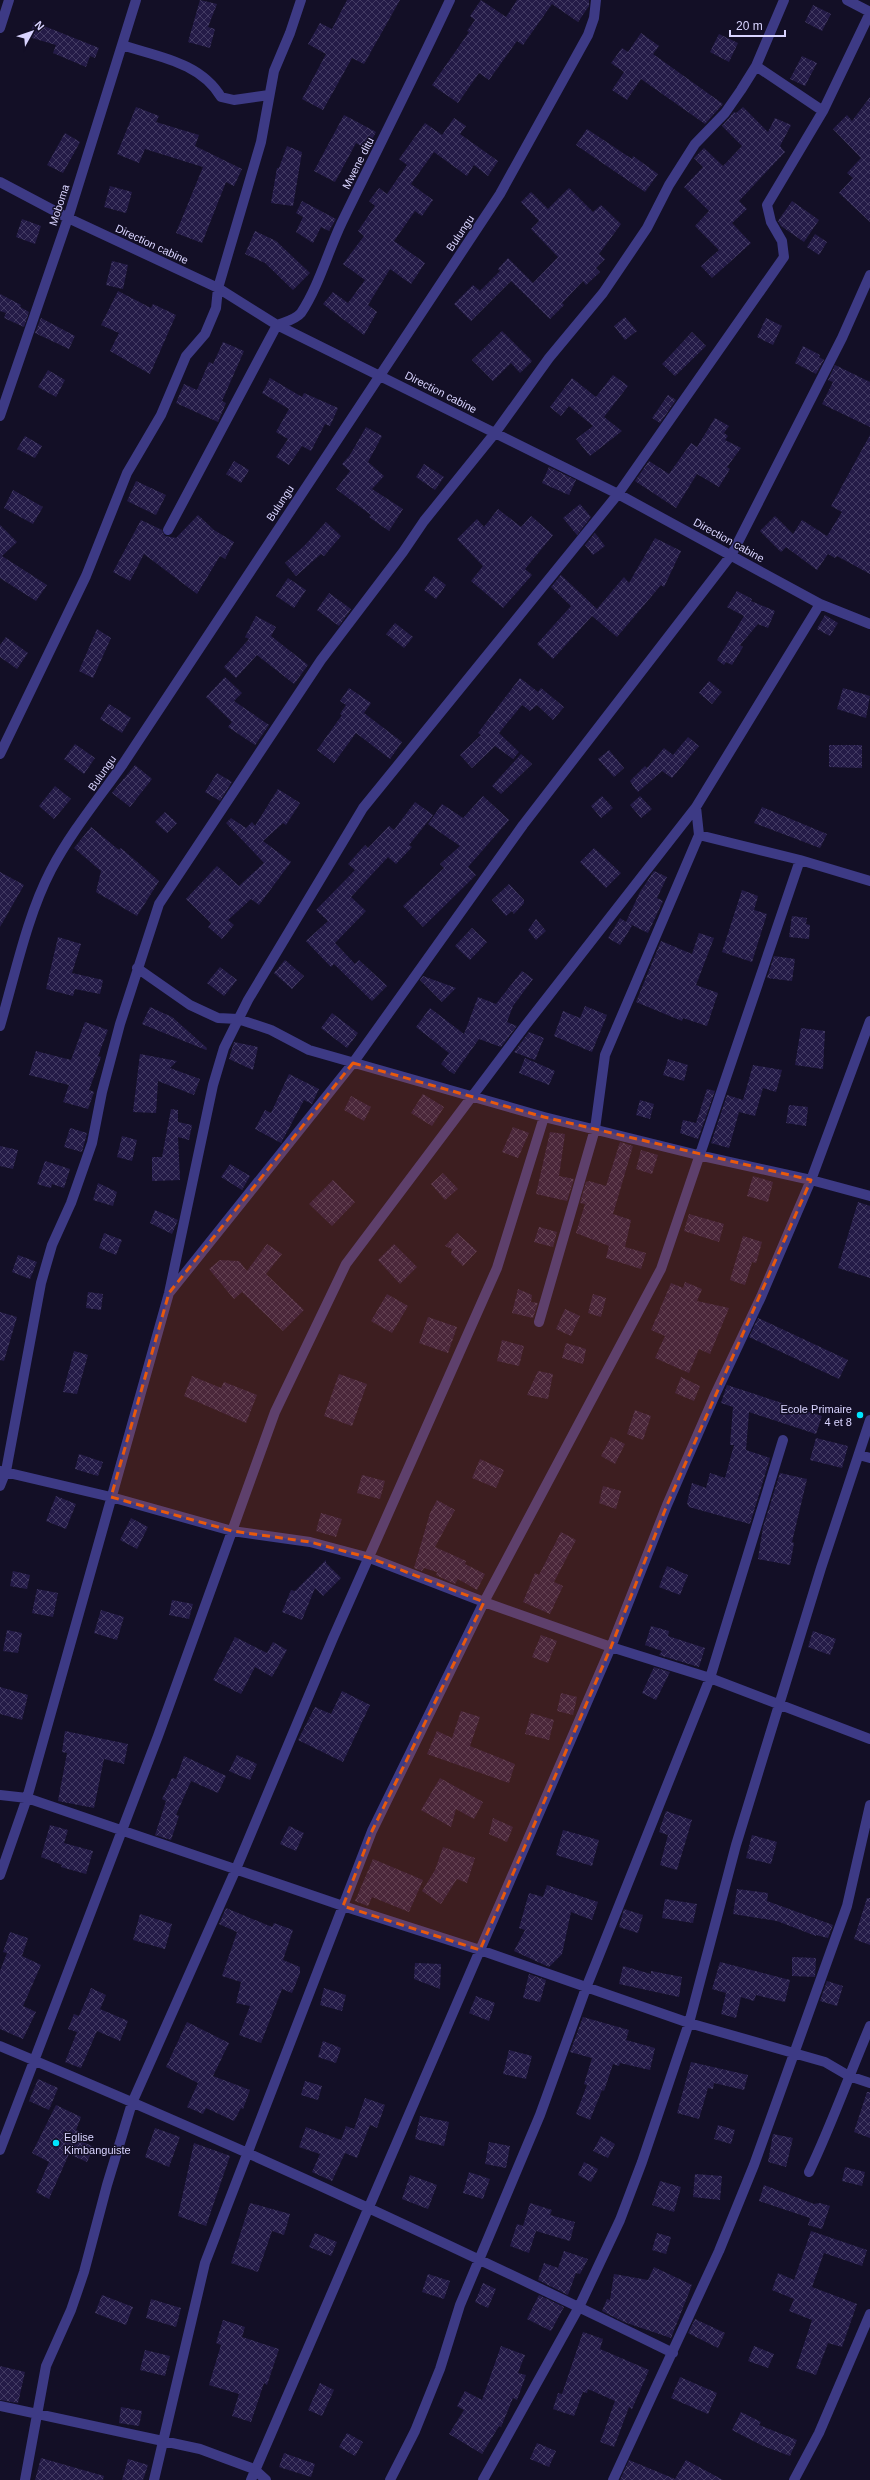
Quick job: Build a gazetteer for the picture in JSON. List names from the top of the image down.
{
  "streets": {
    "street": [
      "Mwene ditu",
      "Moboma",
      "Bulungu",
      "Direction cabine"
    ]
  },
  "crossings": [
    ["Mwene ditu", "Direction cabine"],
    ["Moboma", "Direction cabine"],
    ["Bulungu", "Direction cabine"]
  ],
  "places": ["Ecole Primaire 4 et 8", "Eglise Kimbanguiste"],
  "scale_bar": "20 m",
  "north": "top right"
}
